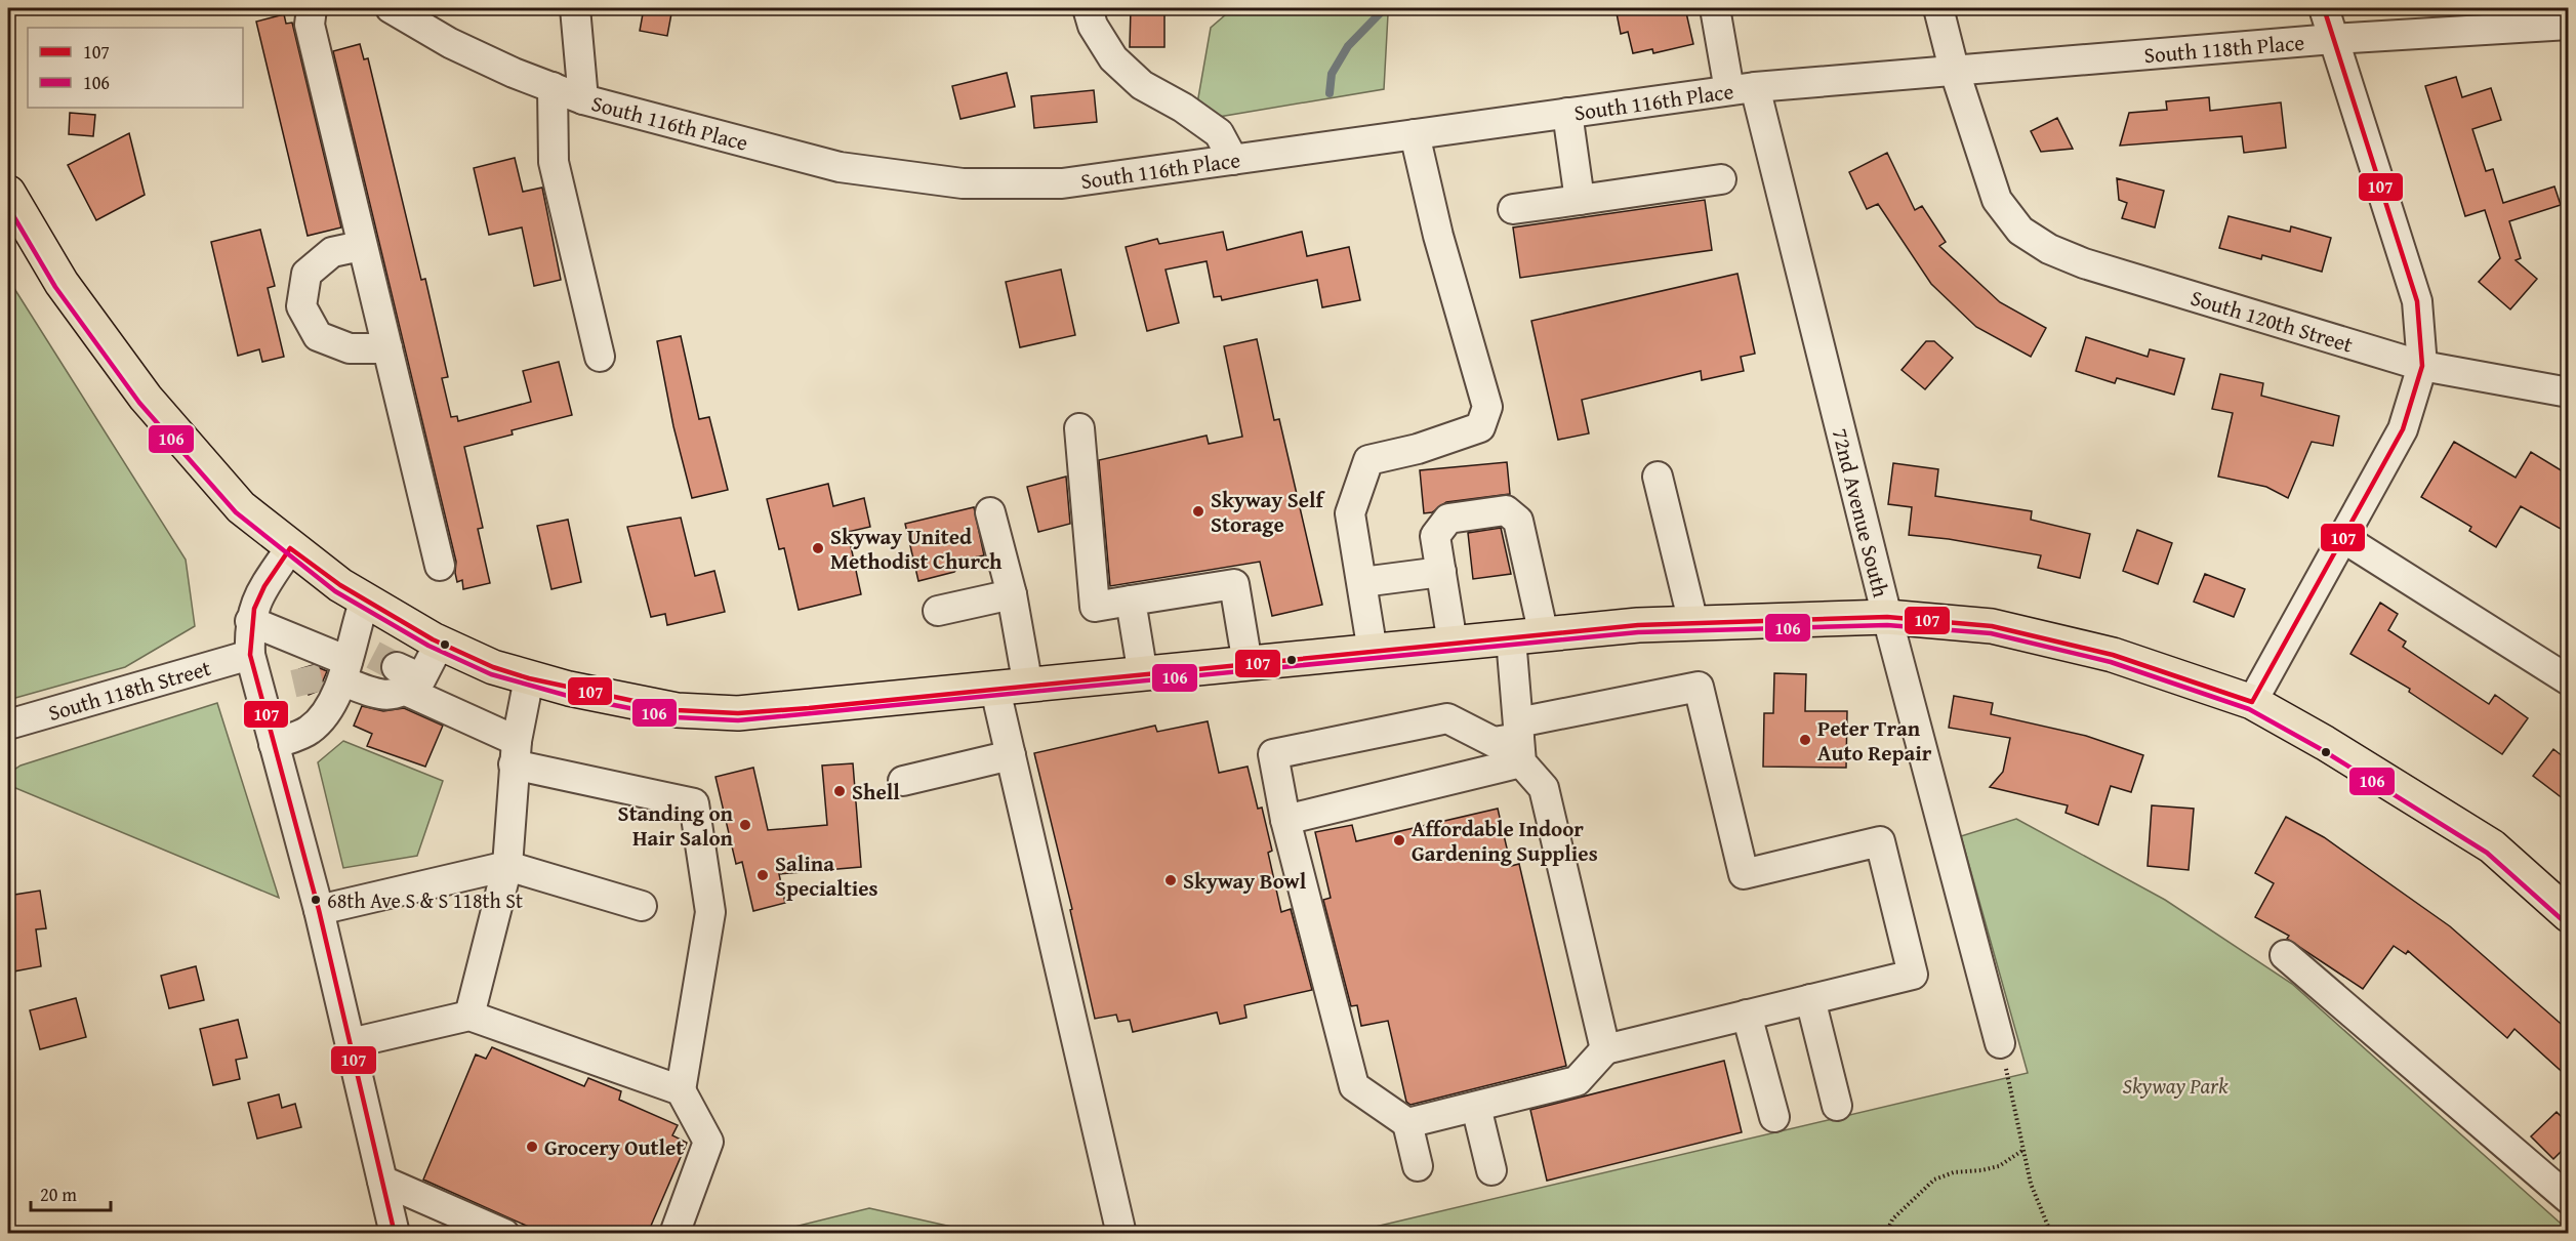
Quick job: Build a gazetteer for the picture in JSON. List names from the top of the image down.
{
  "streets": {
    "street": [
      "South 118th Place",
      "South 116th Place",
      "South 120th Street",
      "72nd Avenue South",
      "South 118th Street"
    ]
  },
  "crossings": [
    ["South 118th Place", "South 116th Place"],
    ["South 118th Place", "South 120th Street"],
    ["South 116th Place", "South 120th Street"],
    ["South 116th Place", "72nd Avenue South"]
  ],
  "parks": ["Skyway Park"],
  "places": [
    "Skyway Self Storage",
    "Skyway United Methodist Church",
    "Peter Tran Auto Repair",
    "Shell",
    "Standing on Hair Salon",
    "Affordable Indoor Gardening Supplies",
    "Salina Specialties",
    "Skyway Bowl",
    "68th Ave S & S 118th St",
    "Grocery Outlet"
  ],
  "lines": ["transit line 107", "transit line 106"],
  "legend": ["107", "106"],
  "scale_bar": "20 m"
}
